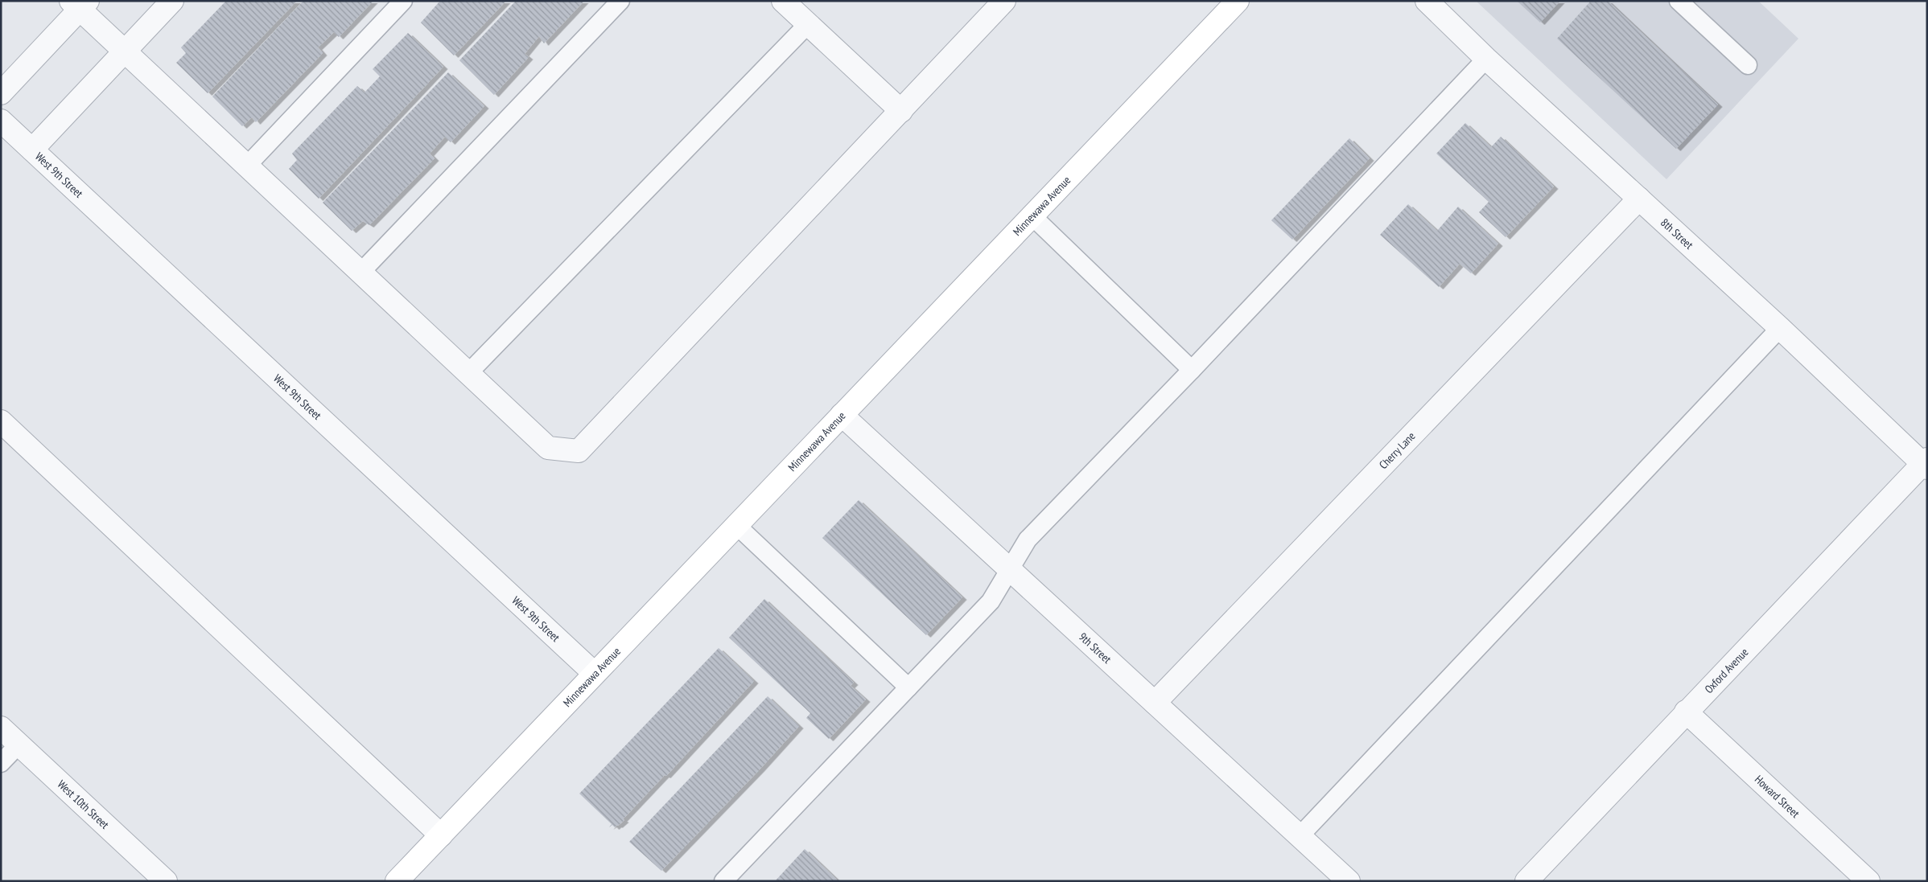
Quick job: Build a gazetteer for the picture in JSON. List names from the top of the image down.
{
  "streets": {
    "main road": ["Minnewawa Avenue"],
    "street": [
      "West 9th Street",
      "8th Street",
      "Cherry Lane",
      "9th Street",
      "Oxford Avenue",
      "Howard Street",
      "West 10th Street"
    ]
  },
  "crossings": [
    ["West 9th Street", "Minnewawa Avenue"],
    ["Minnewawa Avenue", "9th Street"],
    ["8th Street", "Cherry Lane"],
    ["8th Street", "Oxford Avenue"],
    ["Cherry Lane", "9th Street"],
    ["Oxford Avenue", "Howard Street"]
  ]
}
